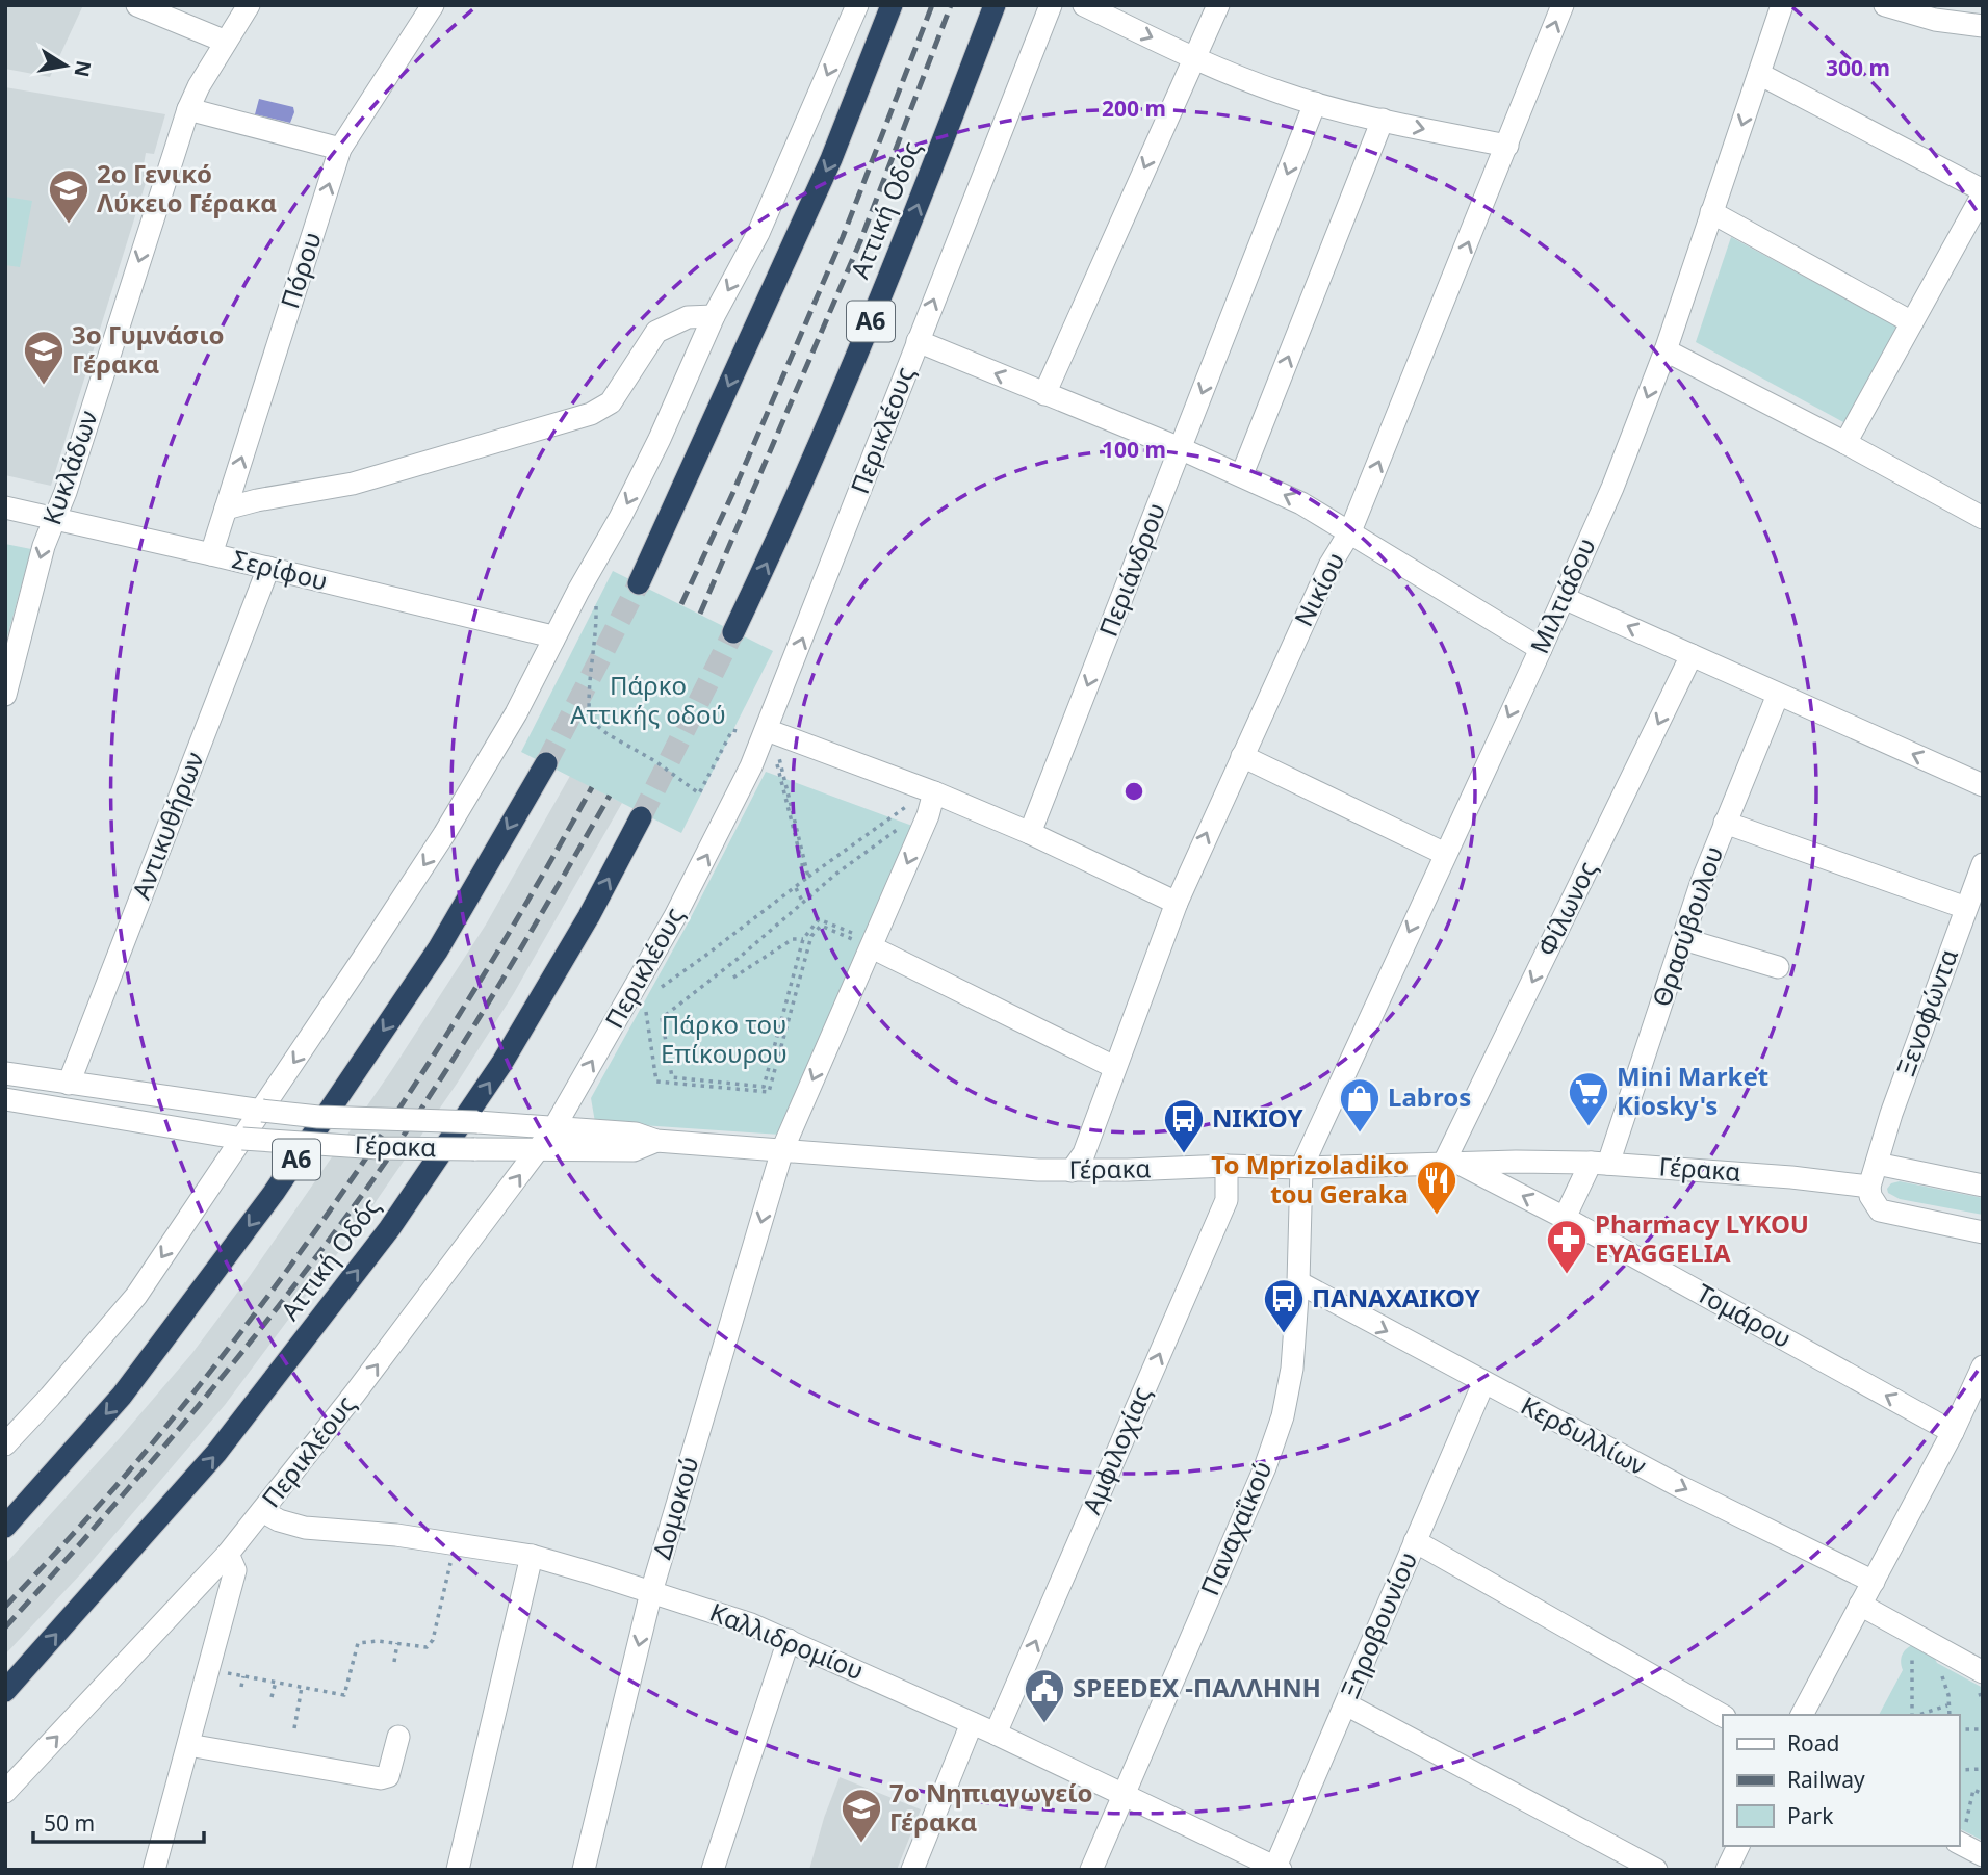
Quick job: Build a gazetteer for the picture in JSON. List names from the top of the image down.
{
  "streets": {
    "highway": ["Αττική Οδός", "Α6"],
    "street": [
      "Πόρου",
      "Περικλέους",
      "Κυκλάδων",
      "Περιάνδρου",
      "Σερίφου",
      "Νικίου",
      "Μιλτιάδου",
      "Αντικυθήρων",
      "Φίλωνος",
      "Θρασύβουλου",
      "Ξενοφώντα",
      "Γέρακα",
      "Τομάρου",
      "Κερδυλλίων",
      "Αμφιλοχίας",
      "Δομοκού",
      "Παναχαΐκού",
      "Ξηροβουνίου",
      "Καλλιδρομίου"
    ]
  },
  "crossings": [
    ["Πόρου", "Σερίφου"],
    ["Περικλέους", "Γέρακα"],
    ["Περικλέους", "Καλλιδρομίου"],
    ["Κυκλάδων", "Σερίφου"],
    ["Σερίφου", "Αντικυθήρων"],
    ["Νικίου", "Γέρακα"],
    ["Μιλτιάδου", "Γέρακα"],
    ["Μιλτιάδου", "Παναχαΐκού"],
    ["Αντικυθήρων", "Γέρακα"],
    ["Φίλωνος", "Γέρακα"],
    ["Φίλωνος", "Τομάρου"],
    ["Θρασύβουλου", "Γέρακα"],
    ["Θρασύβουλου", "Τομάρου"],
    ["Γέρακα", "Τομάρου"],
    ["Γέρακα", "Αμφιλοχίας"],
    ["Γέρακα", "Δομοκού"],
    ["Γέρακα", "Παναχαΐκού"],
    ["Κερδυλλίων", "Παναχαΐκού"],
    ["Κερδυλλίων", "Ξηροβουνίου"],
    ["Αμφιλοχίας", "Καλλιδρομίου"],
    ["Δομοκού", "Καλλιδρομίου"],
    ["Παναχαΐκού", "Καλλιδρομίου"],
    ["Ξηροβουνίου", "Καλλιδρομίου"]
  ],
  "one_way": [
    "Πόρου",
    "Κυκλάδων",
    "Μιλτιάδου",
    "Φίλωνος",
    "Τομάρου",
    "Αμφιλοχίας"
  ],
  "parks": ["Πάρκο Αττικής οδού", "Πάρκο του Επίκουρου"],
  "places": {
    "school or university": ["2ο Γενικό Λύκειο Γέρακα", "3ο Γυμνάσιο Γέρακα", "7ο Νηπιαγωγείο Γέρακα"],
    "supermarket": ["Mini Market Kiosky's"],
    "shop": ["Labros"],
    "bus stop": ["ΝΙΚΙΟΥ", "ΠΑΝΑΧΑΙΚΟΥ"],
    "restaurant": ["To Mprizoladiko tou Geraka"],
    "pharmacy": ["Pharmacy LYKOU EYAGGELIA"],
    "public building": ["SPEEDEX -ΠΑΛΛΗΝΗ"]
  },
  "legend": ["Road", "Railway", "Park"],
  "scale_bar": "50 m",
  "north": "right",
  "rings": ["300 m", "200 m", "100 m"]
}
